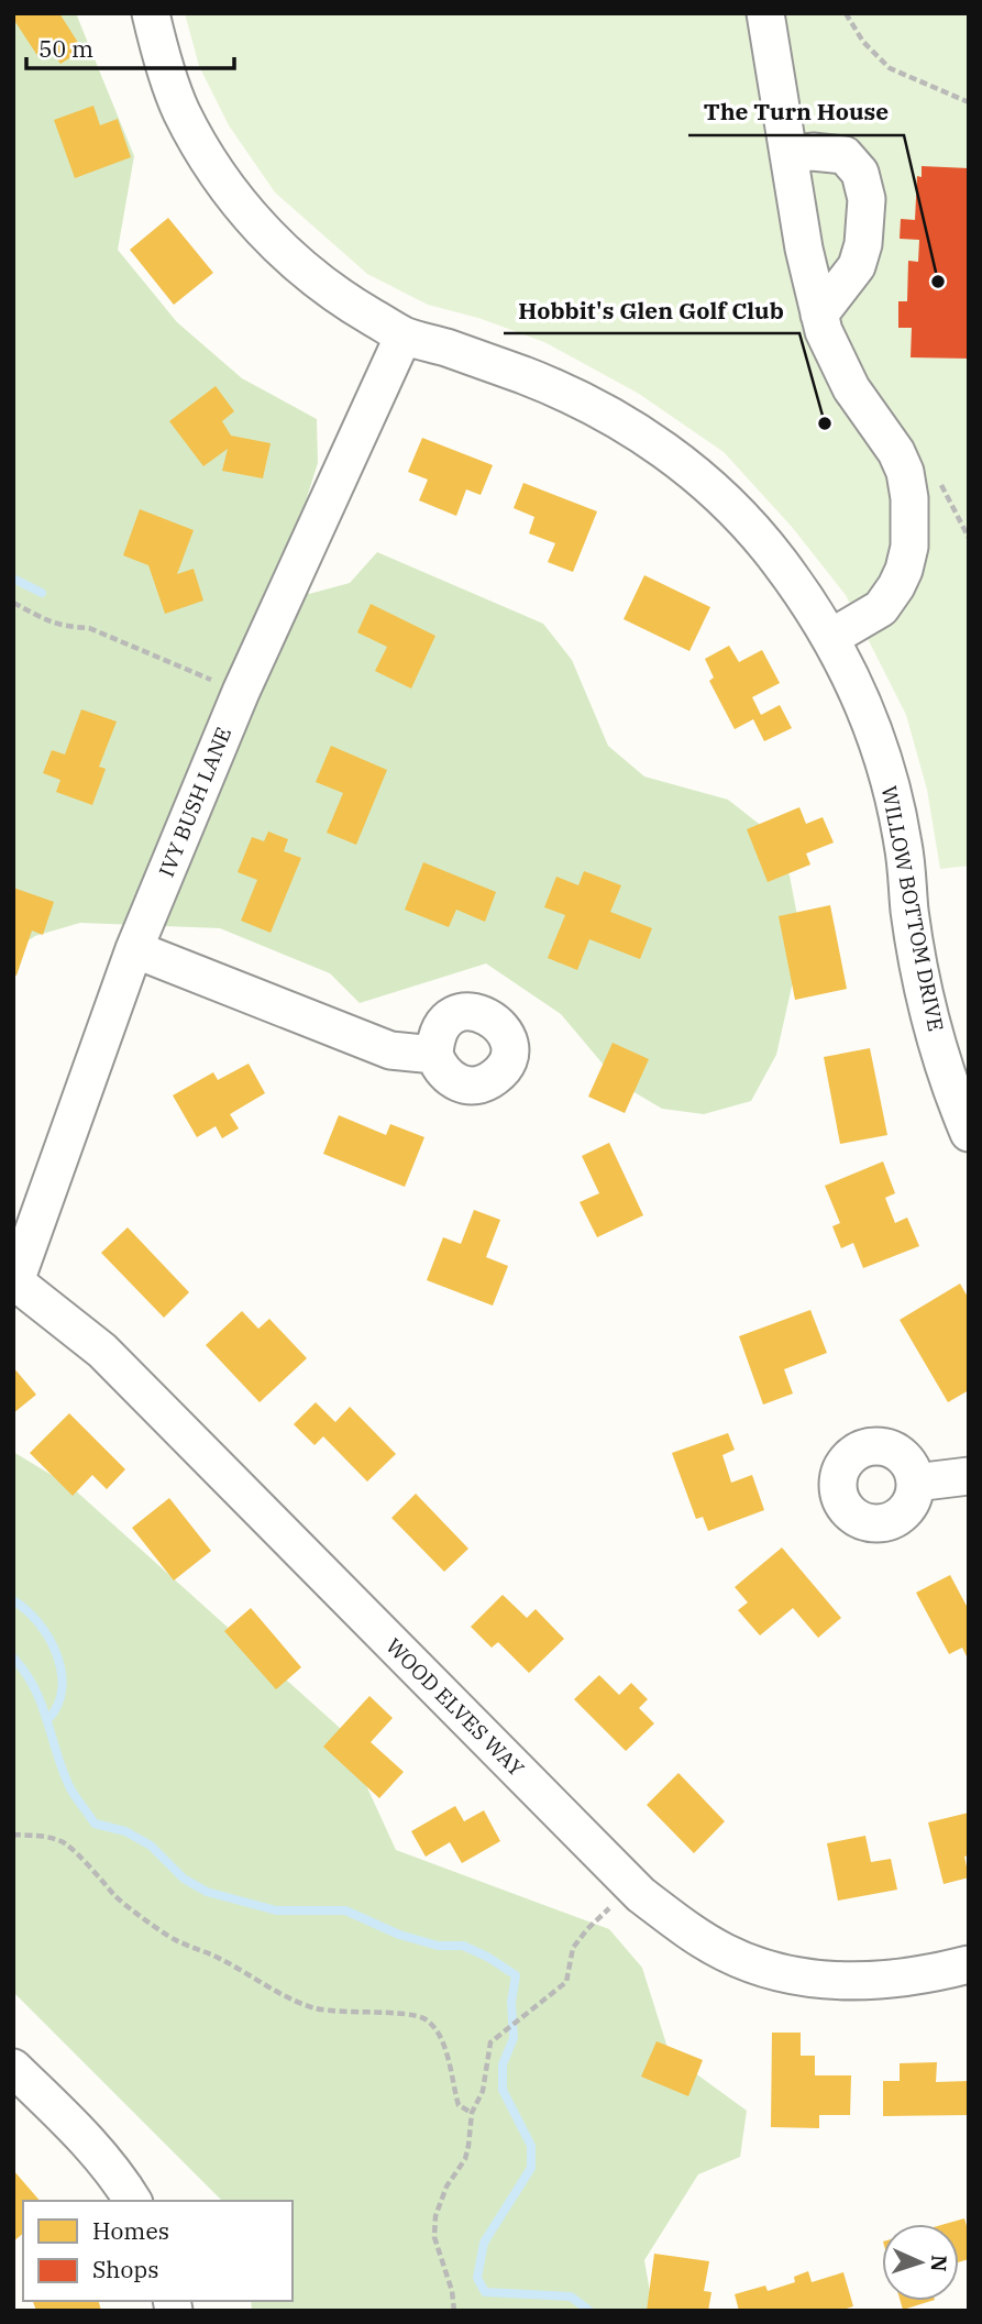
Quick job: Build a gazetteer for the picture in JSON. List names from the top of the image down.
{
  "streets": {
    "street": ["IVY BUSH LANE", "WILLOW BOTTOM DRIVE", "WOOD ELVES WAY"]
  },
  "crossings": [
    ["IVY BUSH LANE", "WILLOW BOTTOM DRIVE"],
    ["IVY BUSH LANE", "WOOD ELVES WAY"]
  ],
  "places": ["The Turn House", "Hobbit's Glen Golf Club"],
  "legend": ["Homes", "Shops"],
  "scale_bar": "50 m",
  "north": "right"
}
